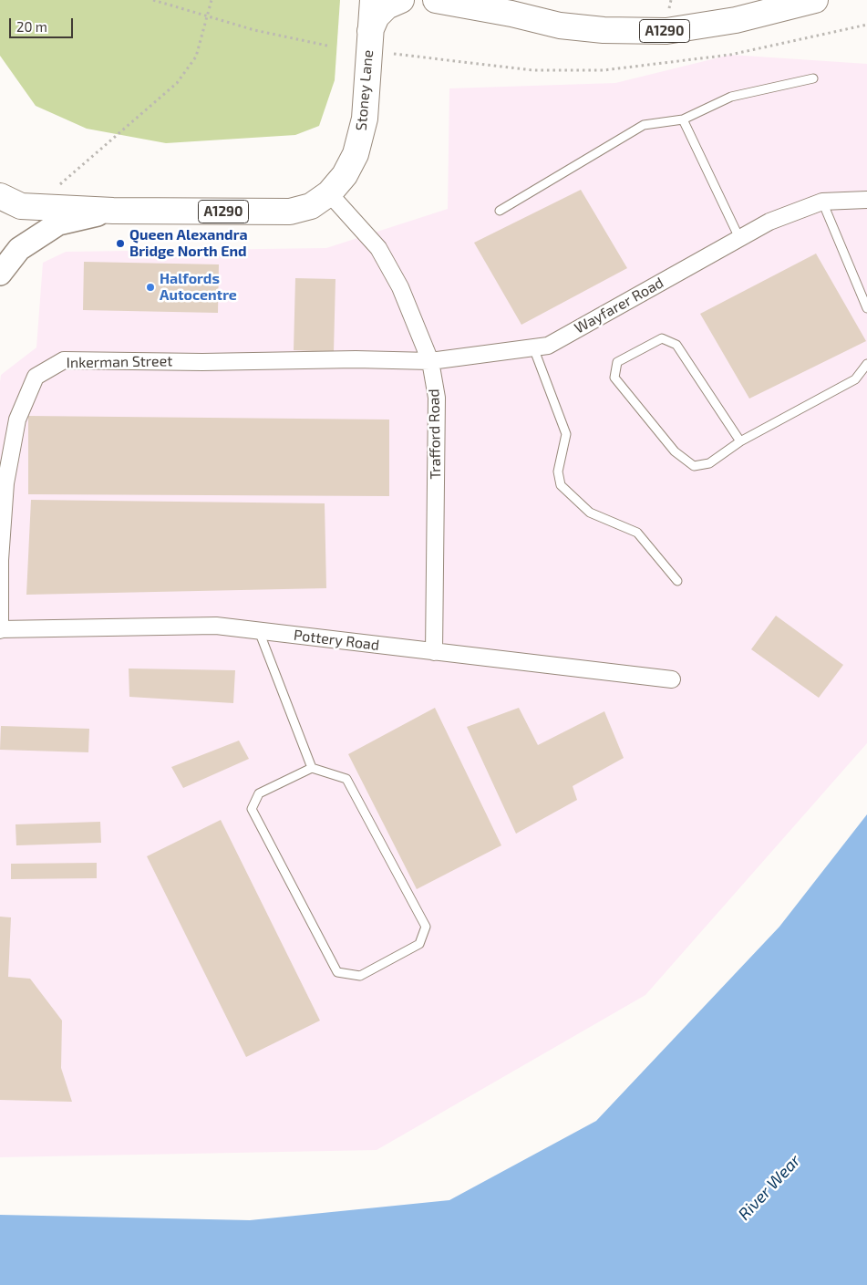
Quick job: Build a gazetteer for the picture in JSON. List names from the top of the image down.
{
  "streets": {
    "main road": ["A1290", "Stoney Lane"],
    "street": [
      "Wayfarer Road",
      "Inkerman Street",
      "Trafford Road",
      "Pottery Road"
    ]
  },
  "crossings": [
    ["A1290", "Stoney Lane"],
    ["A1290", "Trafford Road"],
    ["Stoney Lane", "Trafford Road"],
    ["Wayfarer Road", "Inkerman Street"],
    ["Wayfarer Road", "Trafford Road"],
    ["Inkerman Street", "Pottery Road"],
    ["Trafford Road", "Pottery Road"]
  ],
  "water": ["River Wear"],
  "places": ["Queen Alexandra Bridge North End", "Halfords Autocentre"],
  "scale_bar": "20 m"
}
